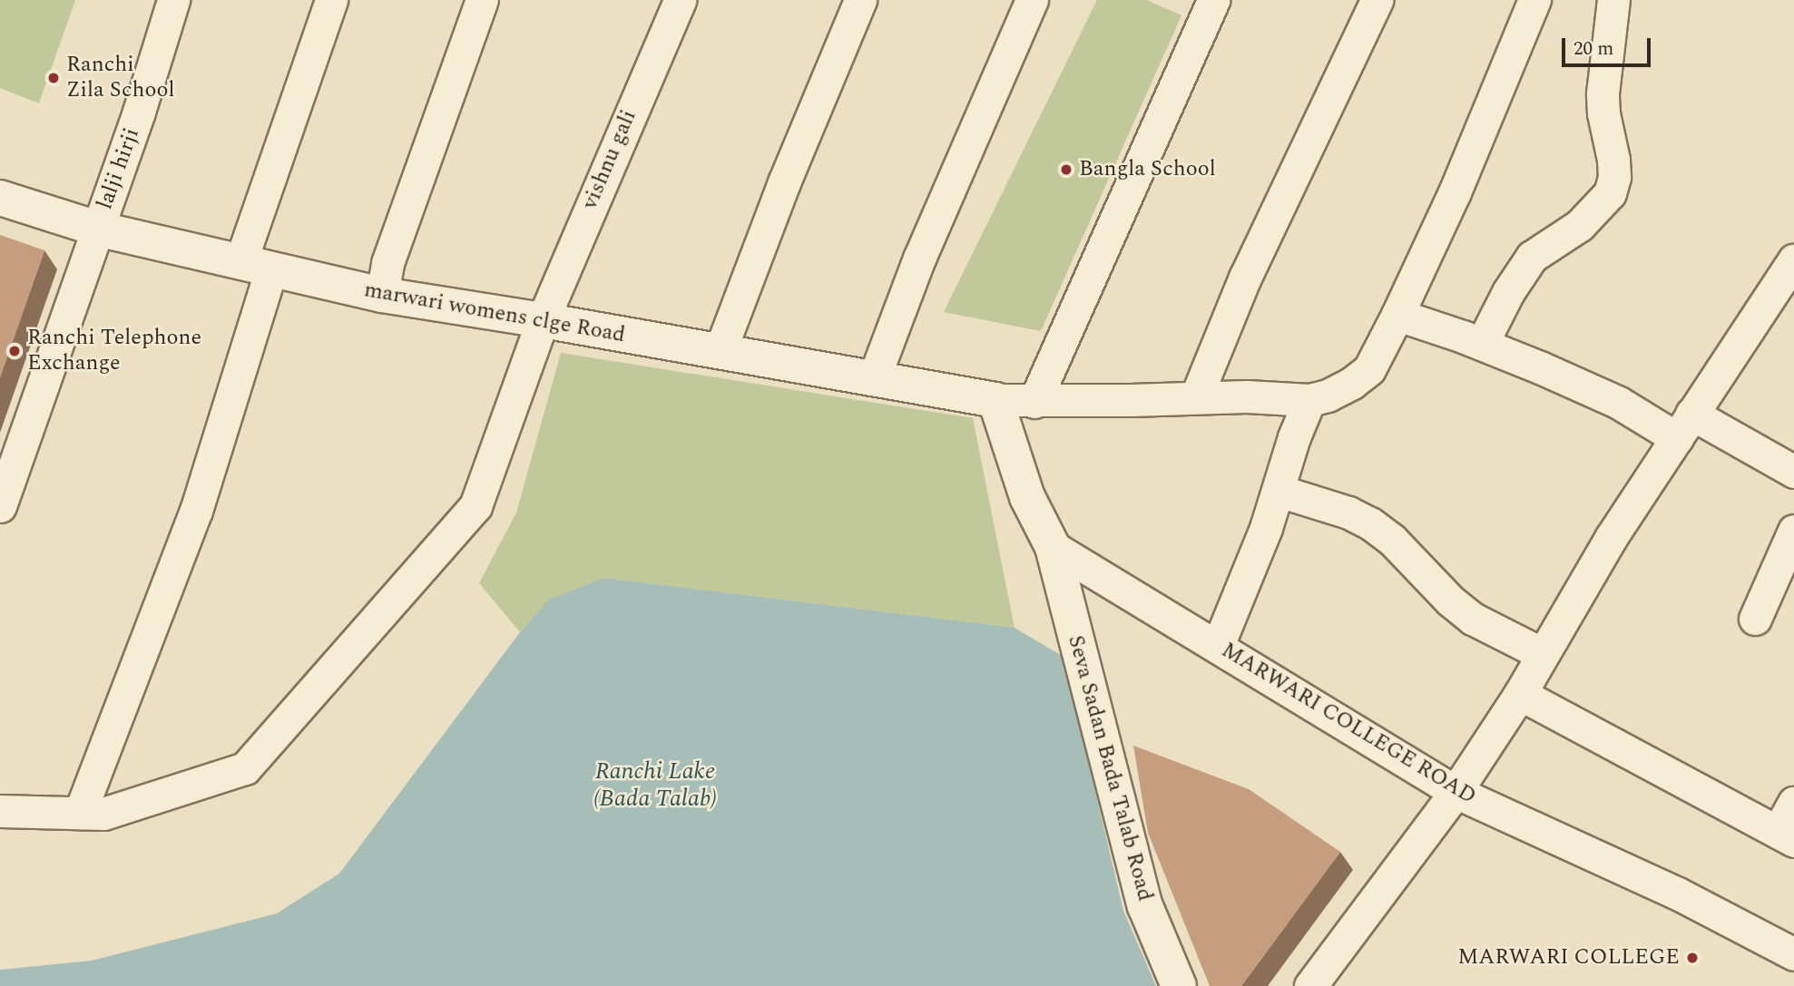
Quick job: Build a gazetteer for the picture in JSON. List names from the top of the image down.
{
  "streets": {
    "street": [
      "vishnu gali",
      "lalji hirji",
      "marwari womens clge Road",
      "MARWARI COLLEGE ROAD",
      "Seva Sadan Bada Talab Road"
    ]
  },
  "crossings": [
    ["vishnu gali", "marwari womens clge Road"],
    ["lalji hirji", "marwari womens clge Road"],
    ["MARWARI COLLEGE ROAD", "Seva Sadan Bada Talab Road"]
  ],
  "water": ["Ranchi Lake (Bada Talab)"],
  "places": [
    "Ranchi Zila School",
    "Bangla School",
    "Ranchi Telephone Exchange",
    "MARWARI COLLEGE"
  ],
  "scale_bar": "20 m"
}
